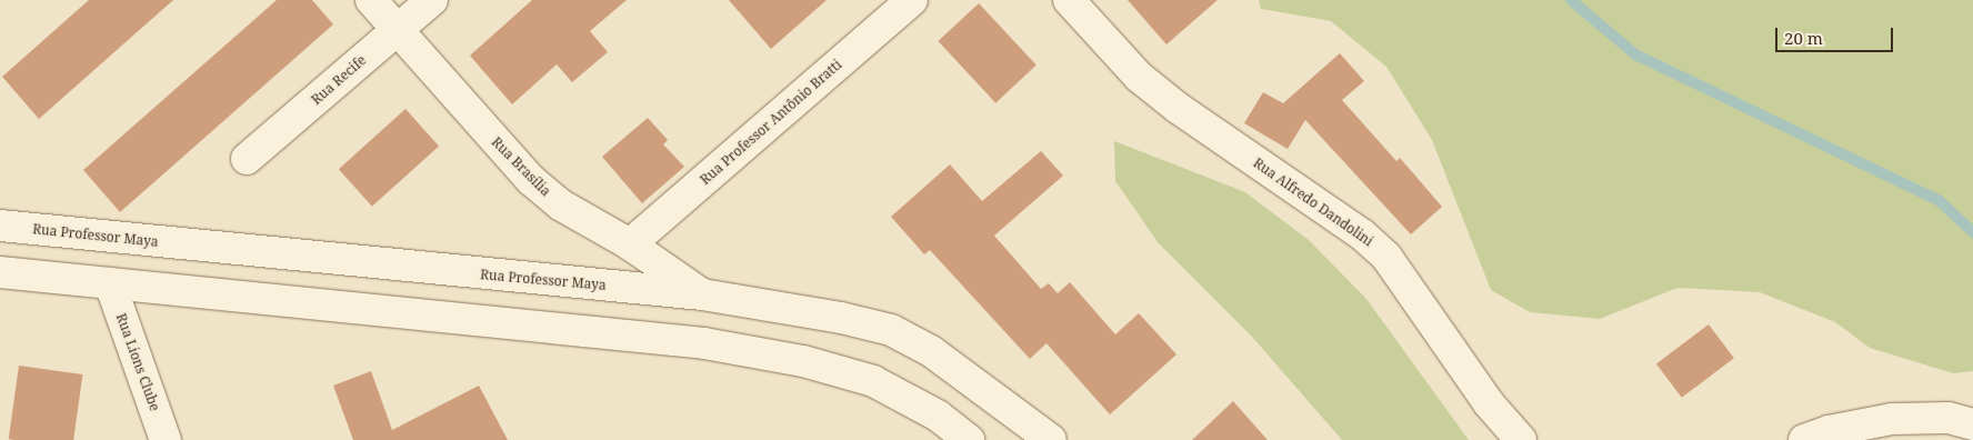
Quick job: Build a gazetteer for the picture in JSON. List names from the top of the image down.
{
  "streets": {
    "main road": [
      "Rua Recife",
      "Rua Professor Antônio Bratti",
      "Rua Brasília",
      "Rua Alfredo Dandolini",
      "Rua Professor Maya",
      "Rua Lions Clube"
    ]
  },
  "crossings": [
    ["Rua Recife", "Rua Brasília"],
    ["Rua Professor Antônio Bratti", "Rua Brasília"],
    ["Rua Brasília", "Rua Professor Maya"]
  ],
  "scale_bar": "20 m"
}
